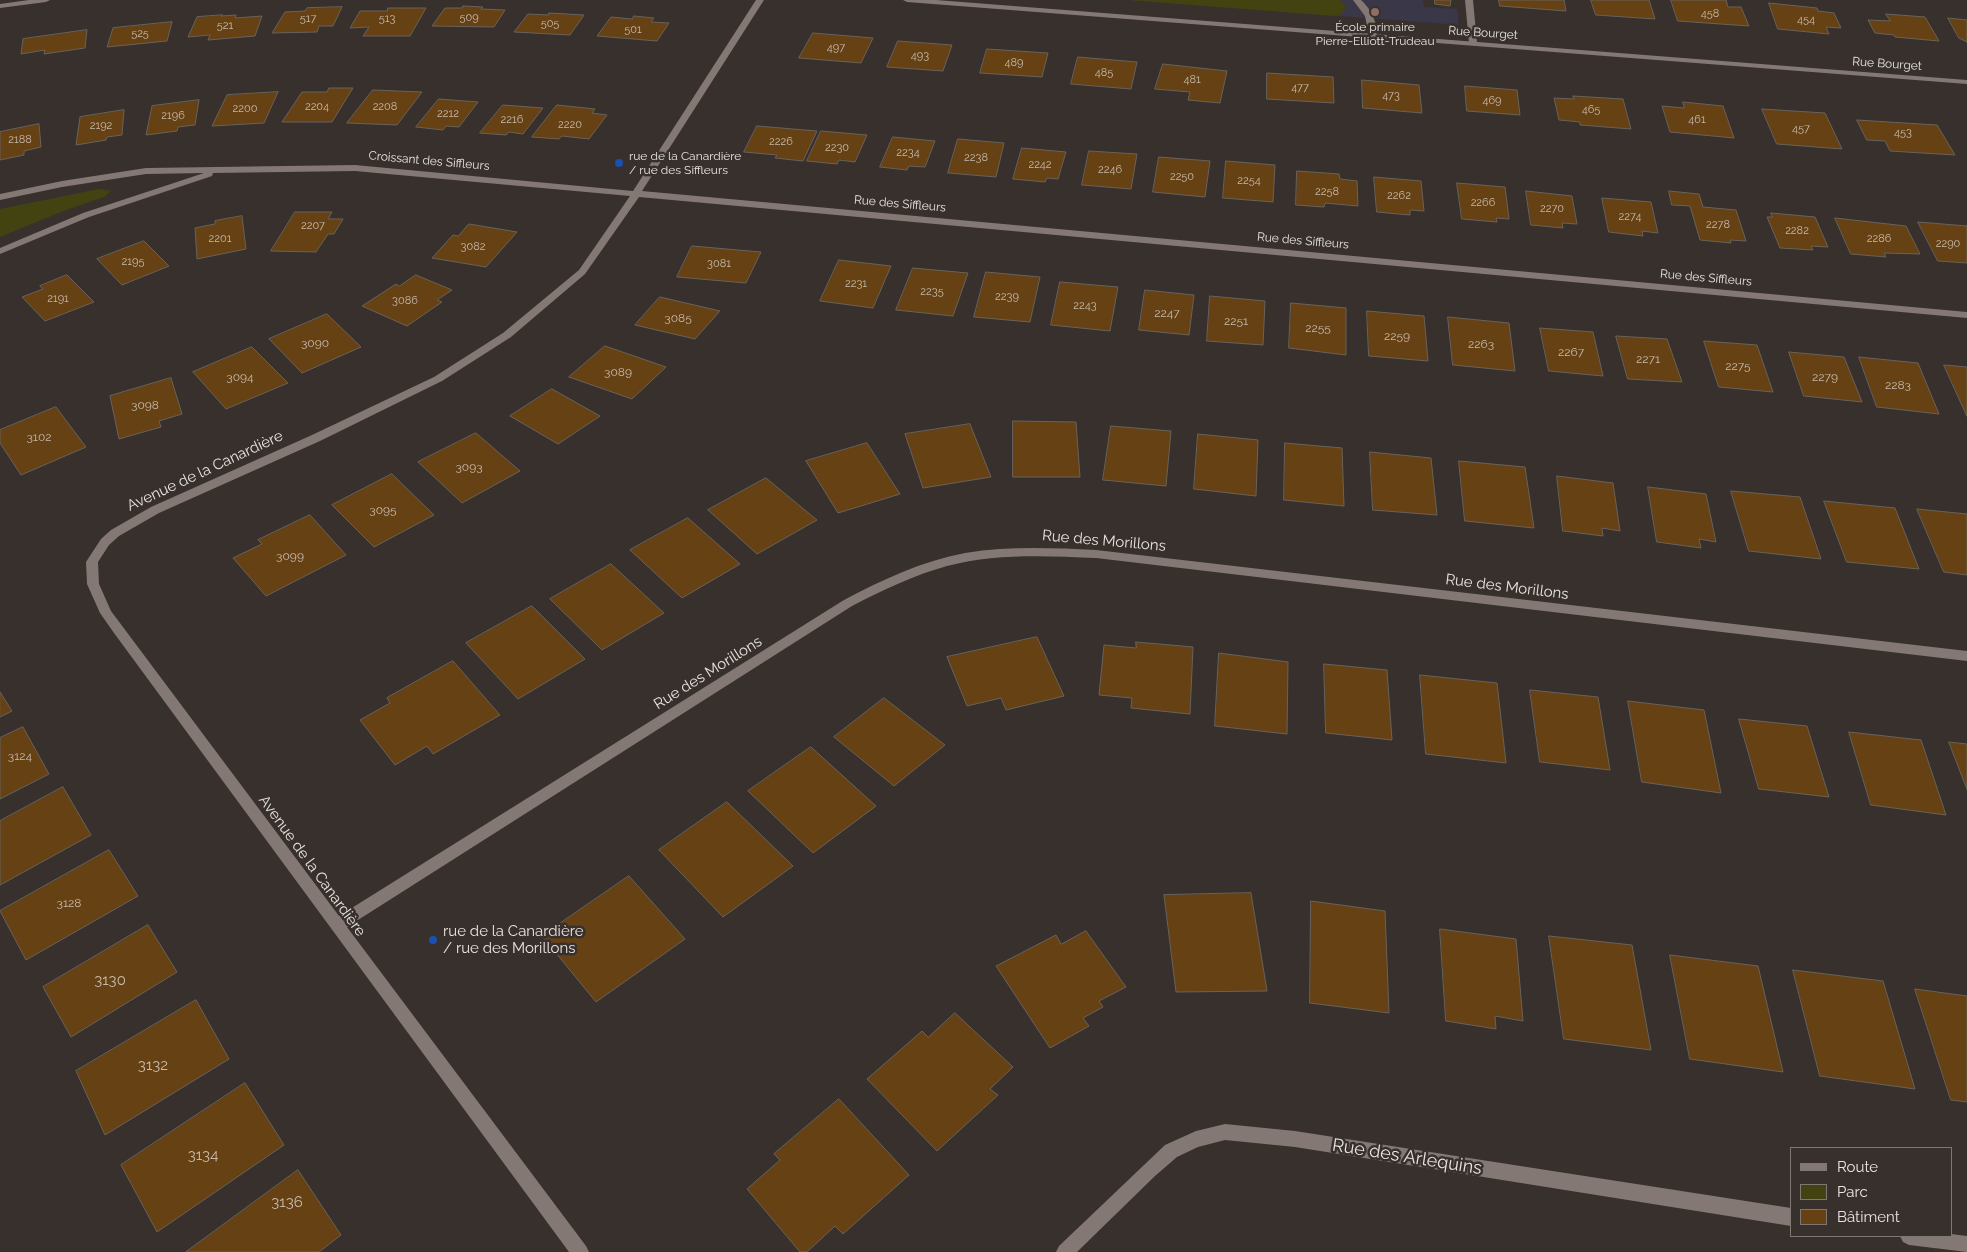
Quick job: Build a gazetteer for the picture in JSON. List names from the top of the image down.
{
  "streets": {
    "street": [
      "Rue Bourget",
      "Croissant des Siffleurs",
      "Rue des Siffleurs",
      "Avenue de la Canardière",
      "Rue des Morillons",
      "Rue des Arlequins"
    ]
  },
  "crossings": [
    ["Croissant des Siffleurs", "Rue des Siffleurs"],
    ["Croissant des Siffleurs", "Avenue de la Canardière"],
    ["Rue des Siffleurs", "Avenue de la Canardière"],
    ["Avenue de la Canardière", "Rue des Morillons"]
  ],
  "places": ["École primaire Pierre-Elliott-Trudeau", "rue de la Canardière / rue des Siffleurs", "rue de la Canardière / rue des Morillons"],
  "house_numbers": [
    "458",
    "509",
    "517",
    "513",
    "454",
    "505",
    "521",
    "501",
    "525",
    "497",
    "493",
    "489",
    "485",
    "481",
    "477",
    "473",
    "469",
    "2204",
    "2208",
    "2200",
    "465",
    "2212",
    "2196",
    "2216",
    "461",
    "2220",
    "2192",
    "457",
    "453",
    "2188",
    "2226",
    "2230",
    "2234",
    "2238",
    "2242",
    "2246",
    "2250",
    "2254",
    "2258",
    "2262",
    "2266",
    "2270",
    "2274",
    "2278",
    "2207",
    "2282",
    "2201",
    "2286",
    "2290",
    "3082",
    "2195",
    "3081",
    "2231",
    "2235",
    "2239",
    "2191",
    "3086",
    "2243",
    "2247",
    "3085",
    "2251",
    "2255",
    "2259",
    "3090",
    "2263",
    "2267",
    "2271",
    "2275",
    "3089",
    "3094",
    "2279",
    "2283",
    "3098",
    "3102",
    "3093",
    "3095",
    "3099",
    "3124",
    "3128",
    "3130",
    "3132",
    "3134",
    "3136"
  ],
  "legend": ["Route", "Parc", "Bâtiment"]
}
